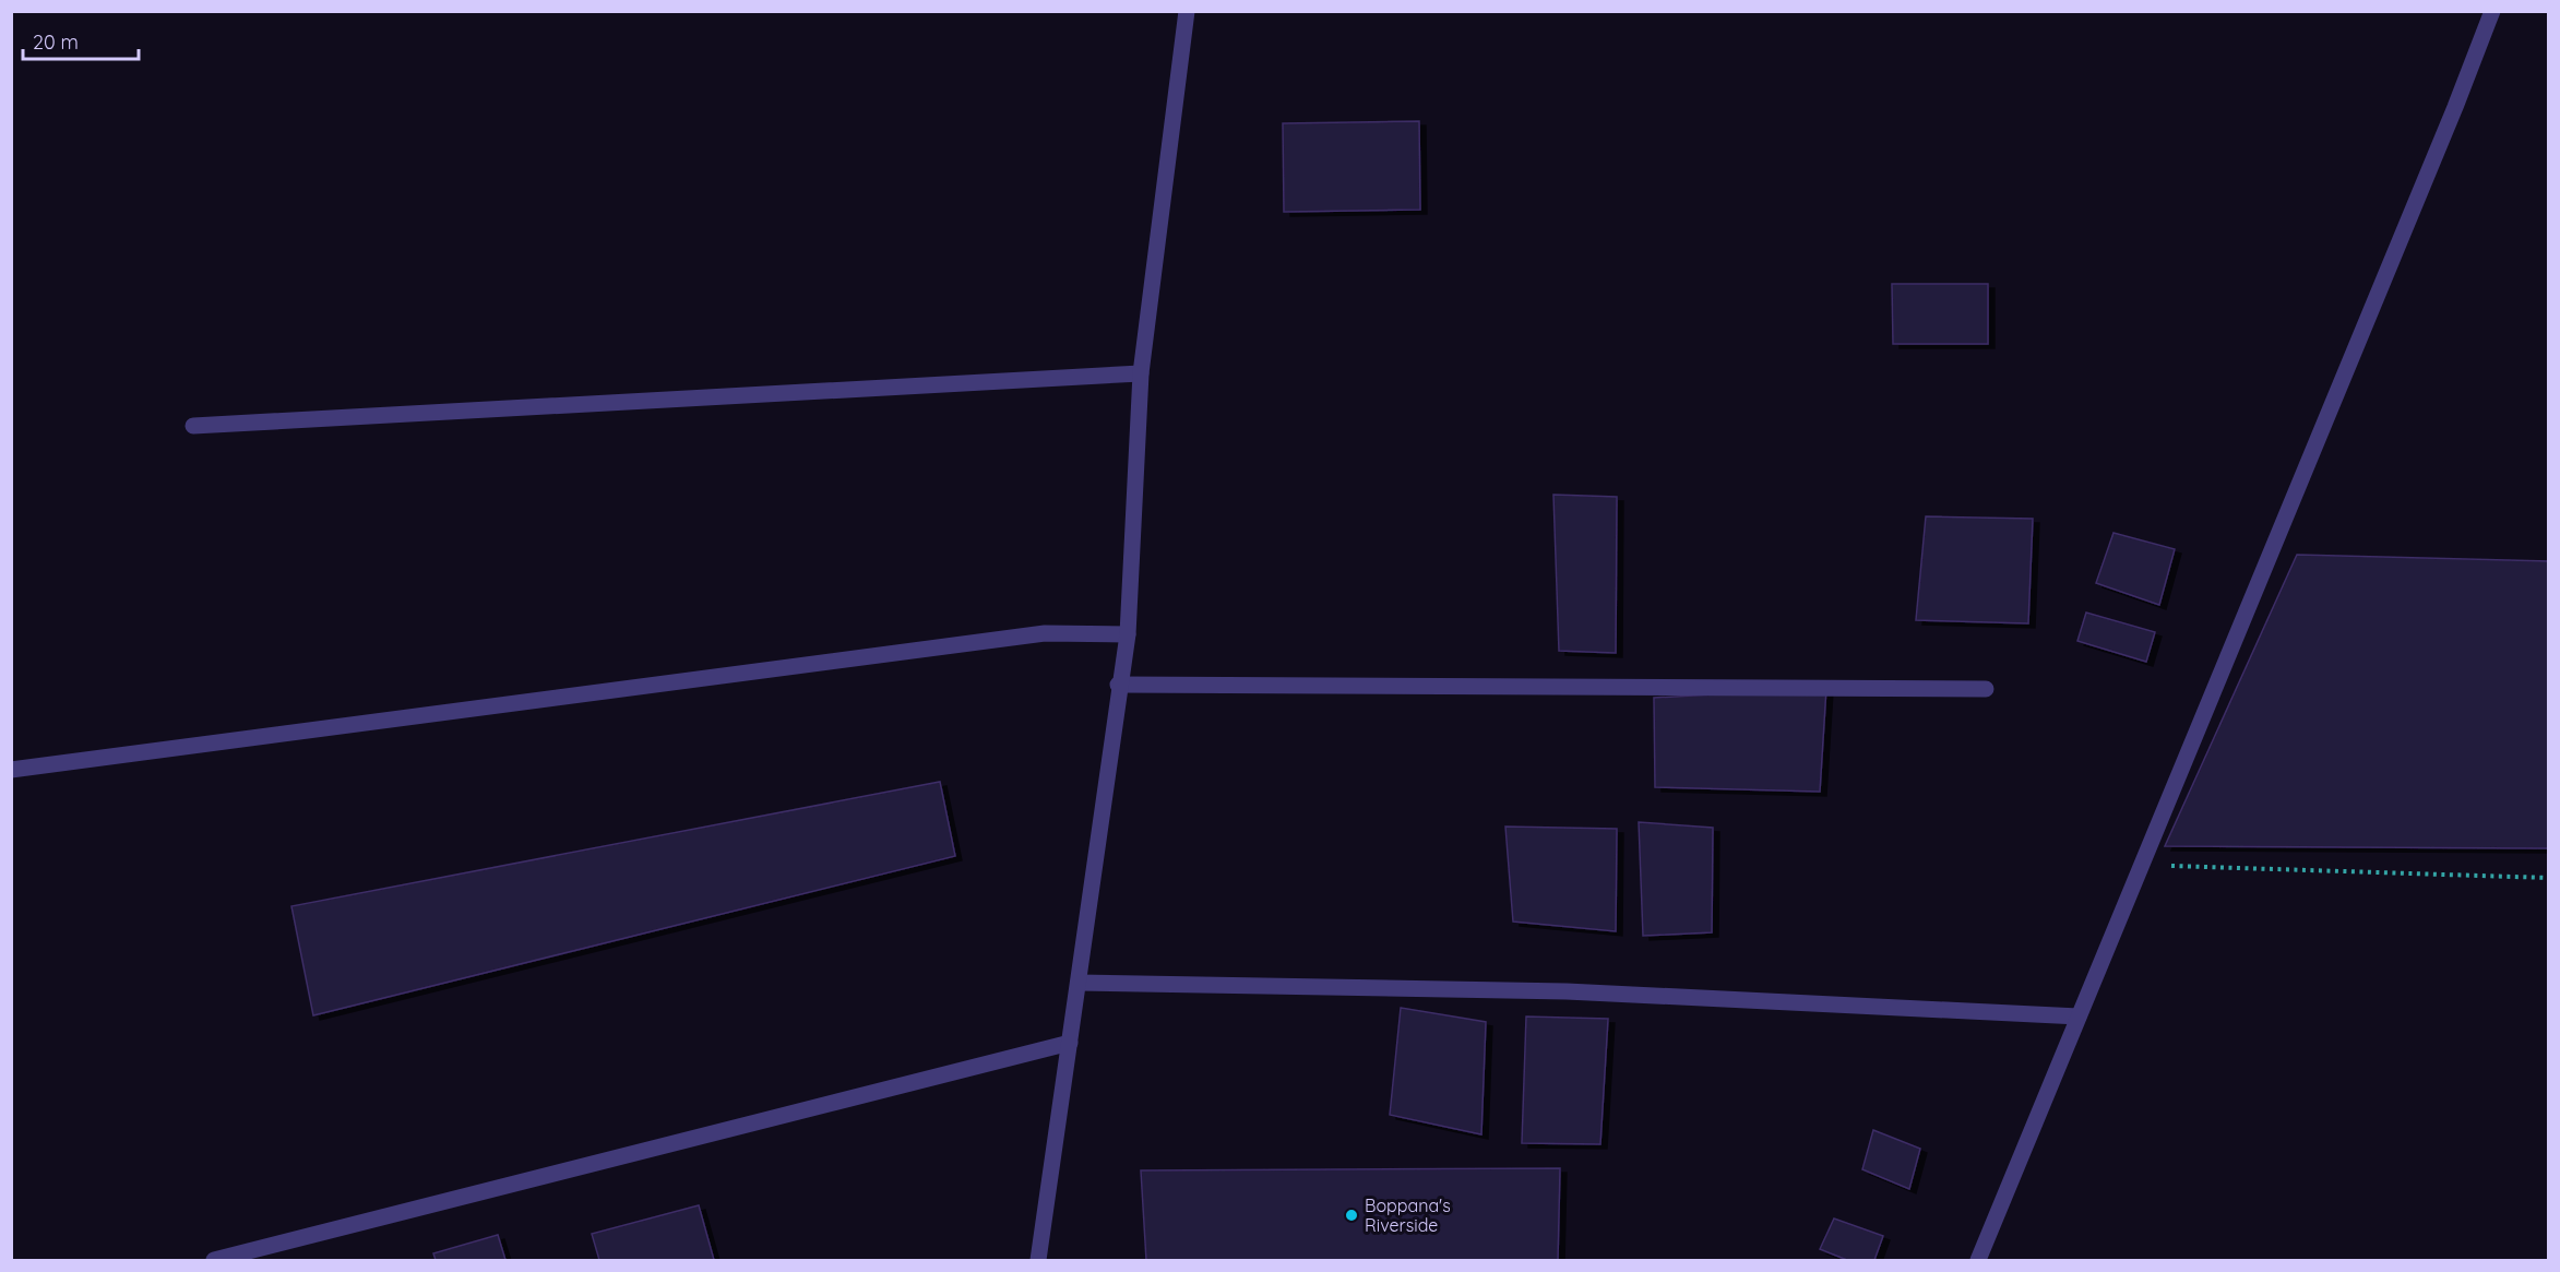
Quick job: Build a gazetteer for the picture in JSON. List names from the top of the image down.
{
  "places": ["Boppana's Riverside"],
  "scale_bar": "20 m"
}
